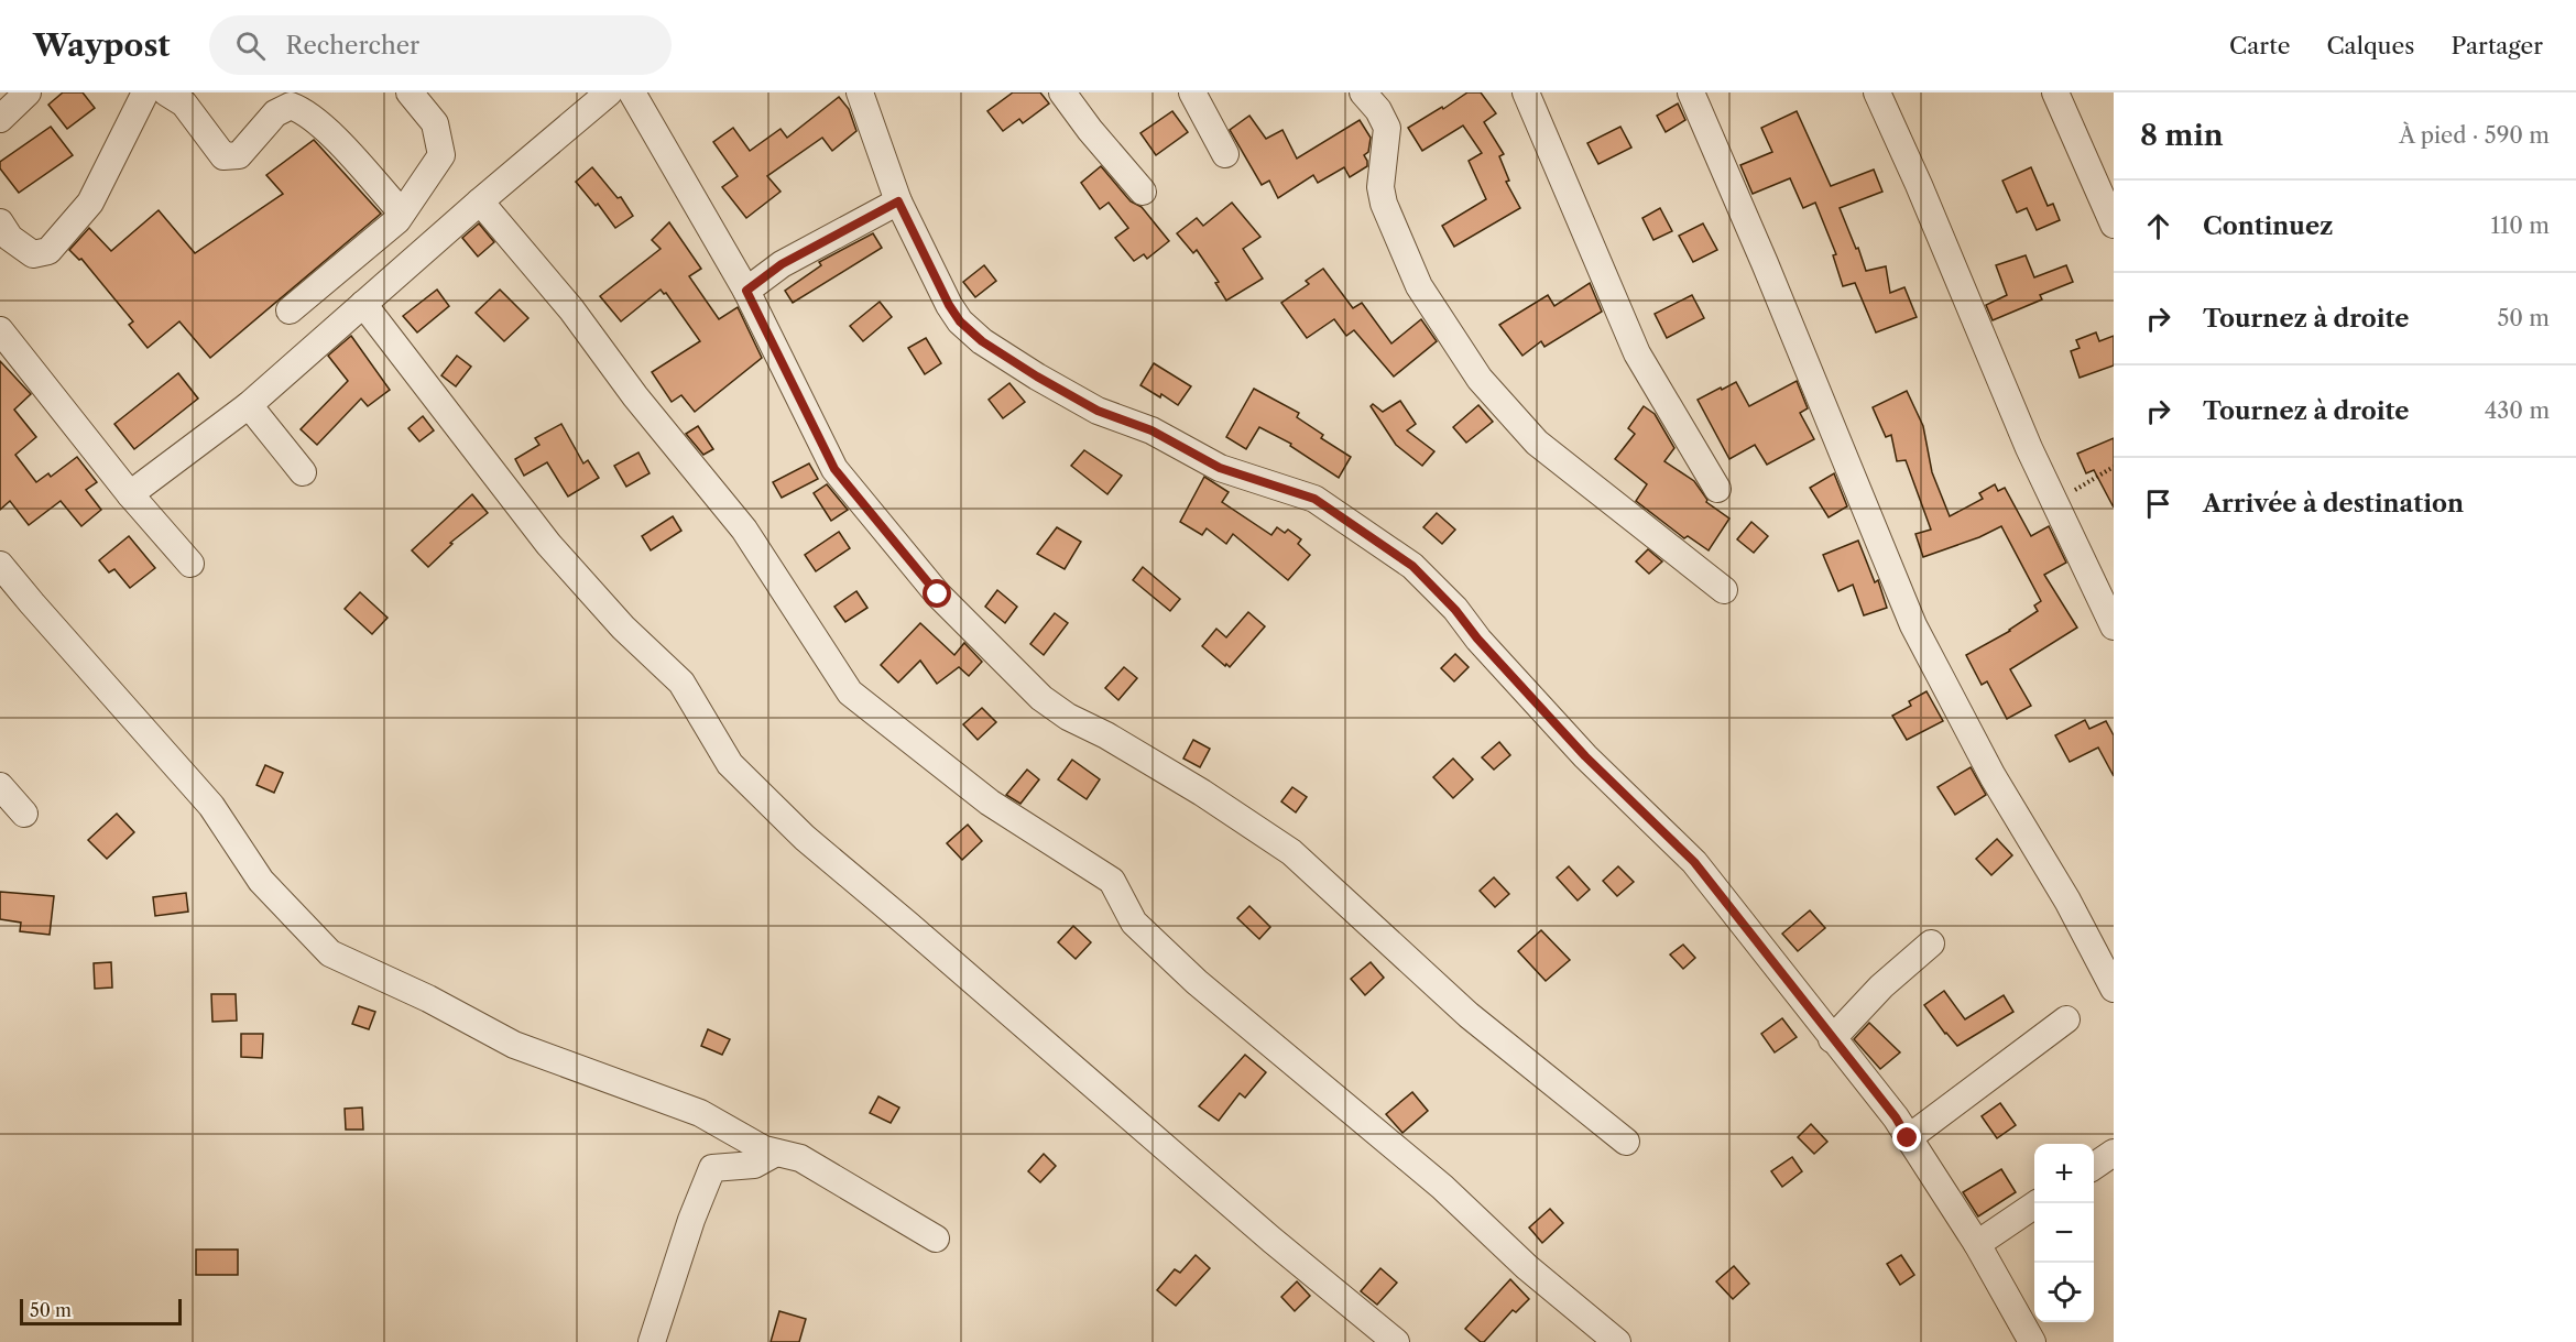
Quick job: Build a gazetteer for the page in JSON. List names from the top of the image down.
{
  "scale_bar": "50 m",
  "page": {
    "header": "Waypost",
    "search": "Rechercher",
    "nav": ["Carte", "Calques", "Partager"],
    "heading": ["8 min", "À pied · 590 m"],
    "list": [
      ["Continuez", "110 m"],
      ["Tournez à droite", "50 m"],
      ["Tournez à droite", "430 m"],
      "Arrivée à destination"
    ],
    "map_buttons": ["+", "−"],
    "scale": "50 m"
  }
}
